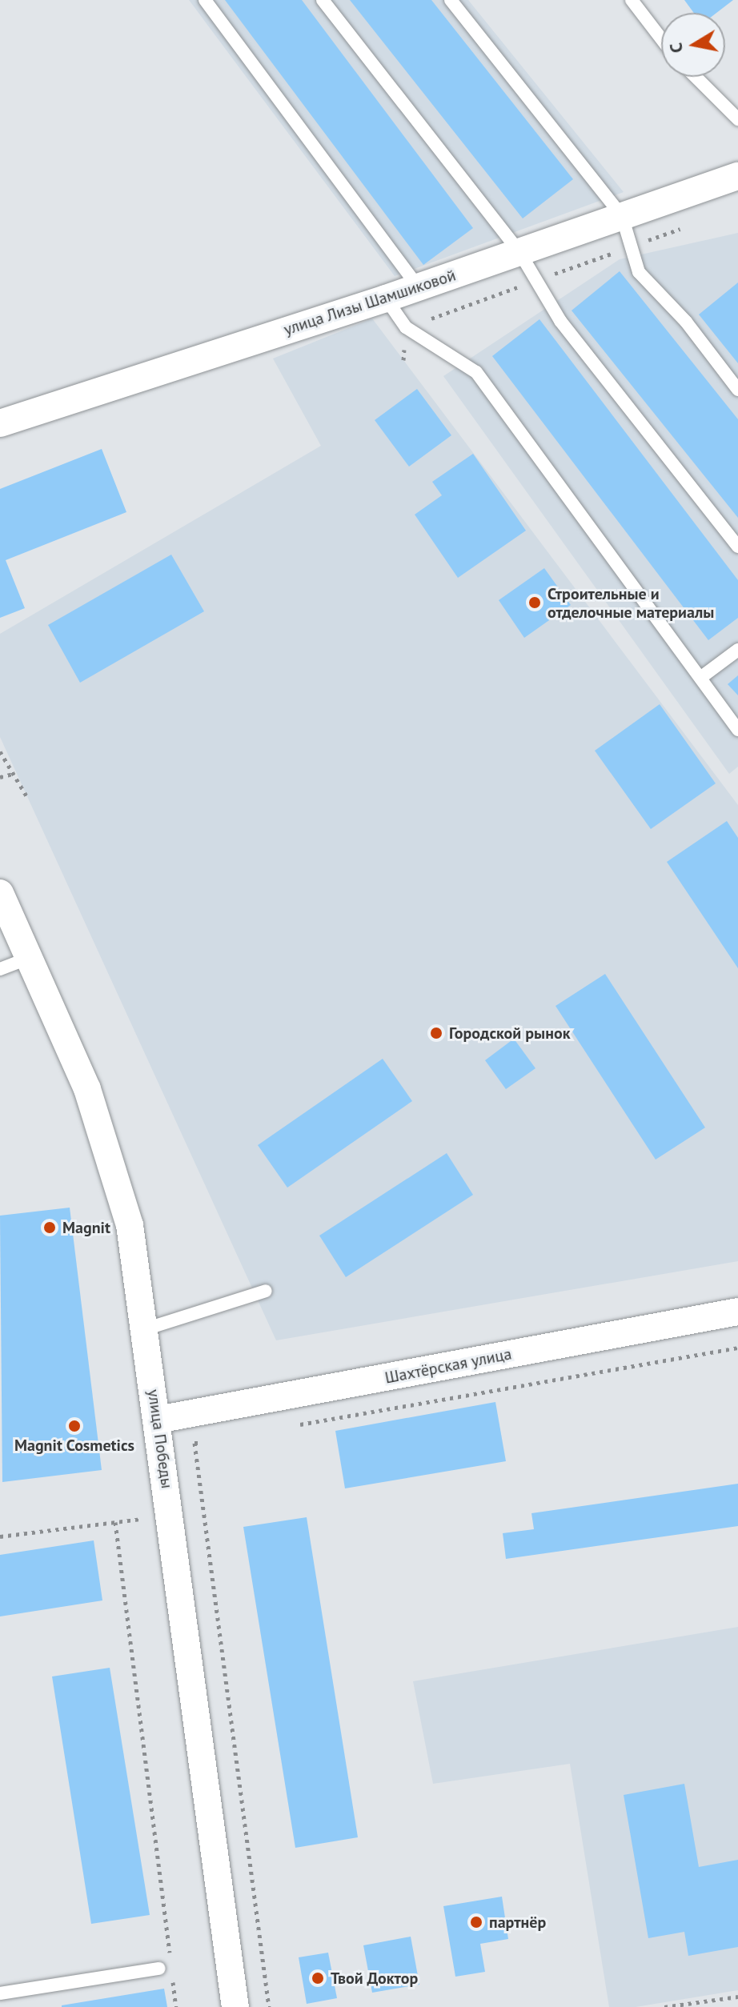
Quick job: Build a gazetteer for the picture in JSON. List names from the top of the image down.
{
  "streets": {
    "street": ["улица Лизы Шамшиковой", "Шахтёрская улица", "улица Победы"]
  },
  "crossings": [
    ["Шахтёрская улица", "улица Победы"]
  ],
  "places": [
    "Строительные и отделочные материалы",
    "Городской рынок",
    "Magnit",
    "Magnit Cosmetics",
    "партнёр",
    "Твой Доктор"
  ],
  "north": "left"
}
